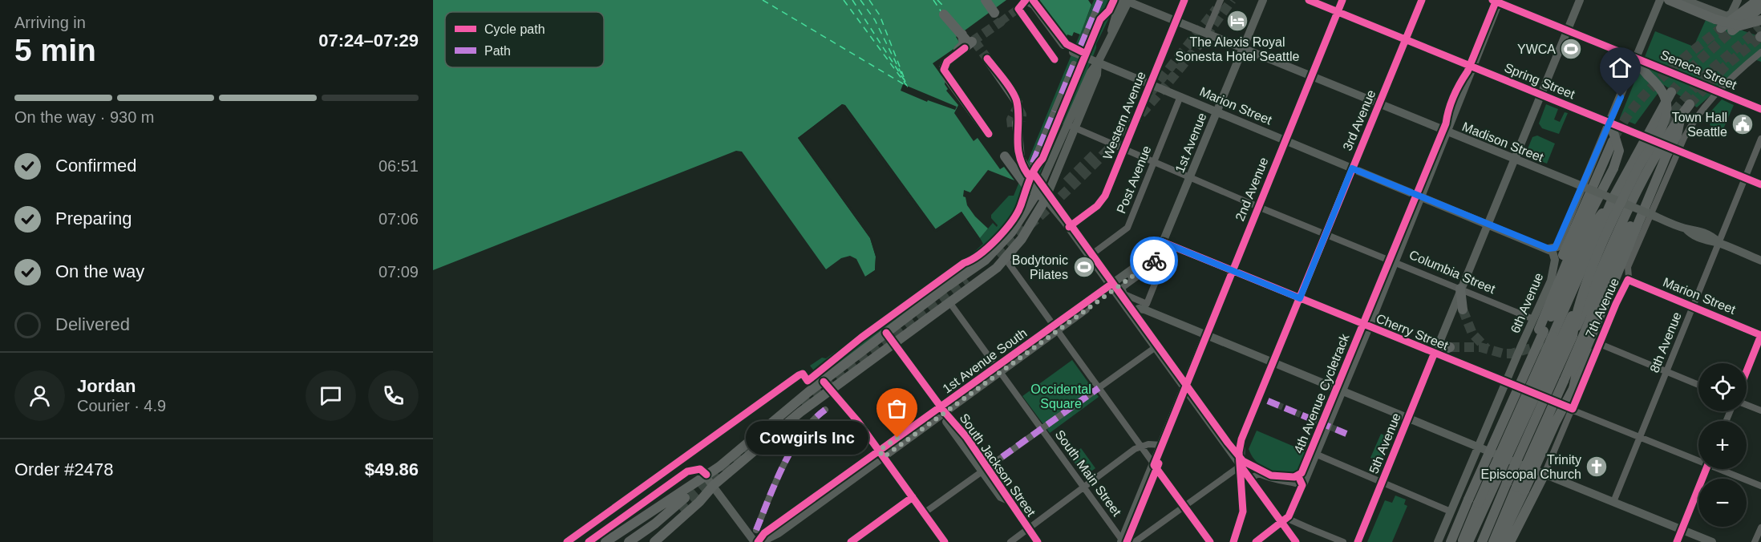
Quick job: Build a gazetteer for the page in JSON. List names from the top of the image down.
{
  "streets": {
    "main road": [
      "Marion Street",
      "Western Avenue",
      "3rd Avenue",
      "Madison Street",
      "1st Avenue",
      "2nd Avenue",
      "6th Avenue",
      "1st Avenue South",
      "5th Avenue",
      "South Jackson Street"
    ],
    "street": [
      "Seneca Street",
      "Spring Street",
      "Post Avenue",
      "Columbia Street",
      "7th Avenue",
      "Cherry Street",
      "8th Avenue",
      "South Main Street"
    ],
    "cycle path": ["4th Avenue Cycletrack"]
  },
  "crossings": [
    ["Seneca Street", "7th Avenue"],
    ["Seneca Street", "5th Avenue"],
    ["Spring Street", "3rd Avenue"],
    ["Spring Street", "2nd Avenue"],
    ["Spring Street", "7th Avenue"],
    ["Spring Street", "8th Avenue"],
    ["Spring Street", "5th Avenue"],
    ["Marion Street", "Western Avenue"],
    ["Marion Street", "3rd Avenue"],
    ["Marion Street", "1st Avenue"],
    ["Marion Street", "Post Avenue"],
    ["Marion Street", "2nd Avenue"],
    ["Marion Street", "6th Avenue"],
    ["Marion Street", "7th Avenue"],
    ["Marion Street", "8th Avenue"],
    ["Marion Street", "5th Avenue"],
    ["Western Avenue", "Madison Street"],
    ["Western Avenue", "Columbia Street"],
    ["3rd Avenue", "Madison Street"],
    ["3rd Avenue", "Columbia Street"],
    ["3rd Avenue", "Cherry Street"],
    ["Madison Street", "1st Avenue"],
    ["Madison Street", "2nd Avenue"],
    ["Madison Street", "7th Avenue"],
    ["Madison Street", "8th Avenue"],
    ["Madison Street", "5th Avenue"],
    ["1st Avenue", "Columbia Street"],
    ["1st Avenue", "Cherry Street"],
    ["1st Avenue", "1st Avenue South"],
    ["Post Avenue", "Columbia Street"],
    ["2nd Avenue", "Columbia Street"],
    ["2nd Avenue", "Cherry Street"],
    ["2nd Avenue", "South Main Street"],
    ["Columbia Street", "6th Avenue"],
    ["Columbia Street", "5th Avenue"],
    ["6th Avenue", "Cherry Street"],
    ["7th Avenue", "Cherry Street"],
    ["Cherry Street", "8th Avenue"],
    ["Cherry Street", "5th Avenue"],
    ["1st Avenue South", "South Jackson Street"],
    ["1st Avenue South", "South Main Street"]
  ],
  "parks": ["Occidental Square"],
  "places": {
    "hotel": ["The Alexis Royal Sonesta Hotel Seattle"],
    "sports": ["YWCA", "Bodytonic Pilates"],
    "public building": ["Town Hall Seattle"],
    "other": ["Cowgirls Inc"],
    "church": ["Trinity Episcopal Church"]
  },
  "legend": ["Cycle path", "Path"],
  "page": {
    "heading": ["5 min", "Arriving in", "07:24–07:29"],
    "panel": [
      "Jordan",
      "Courier · 4.9",
      "Order #2478",
      "$49.86"
    ],
    "bar": "On the way · 930 m",
    "list": [
      ["Confirmed", "06:51"],
      ["Preparing", "07:06"],
      ["On the way", "07:09"],
      "Delivered"
    ],
    "map_buttons": ["+", "−"],
    "bubble": "Cowgirls Inc"
  }
}
